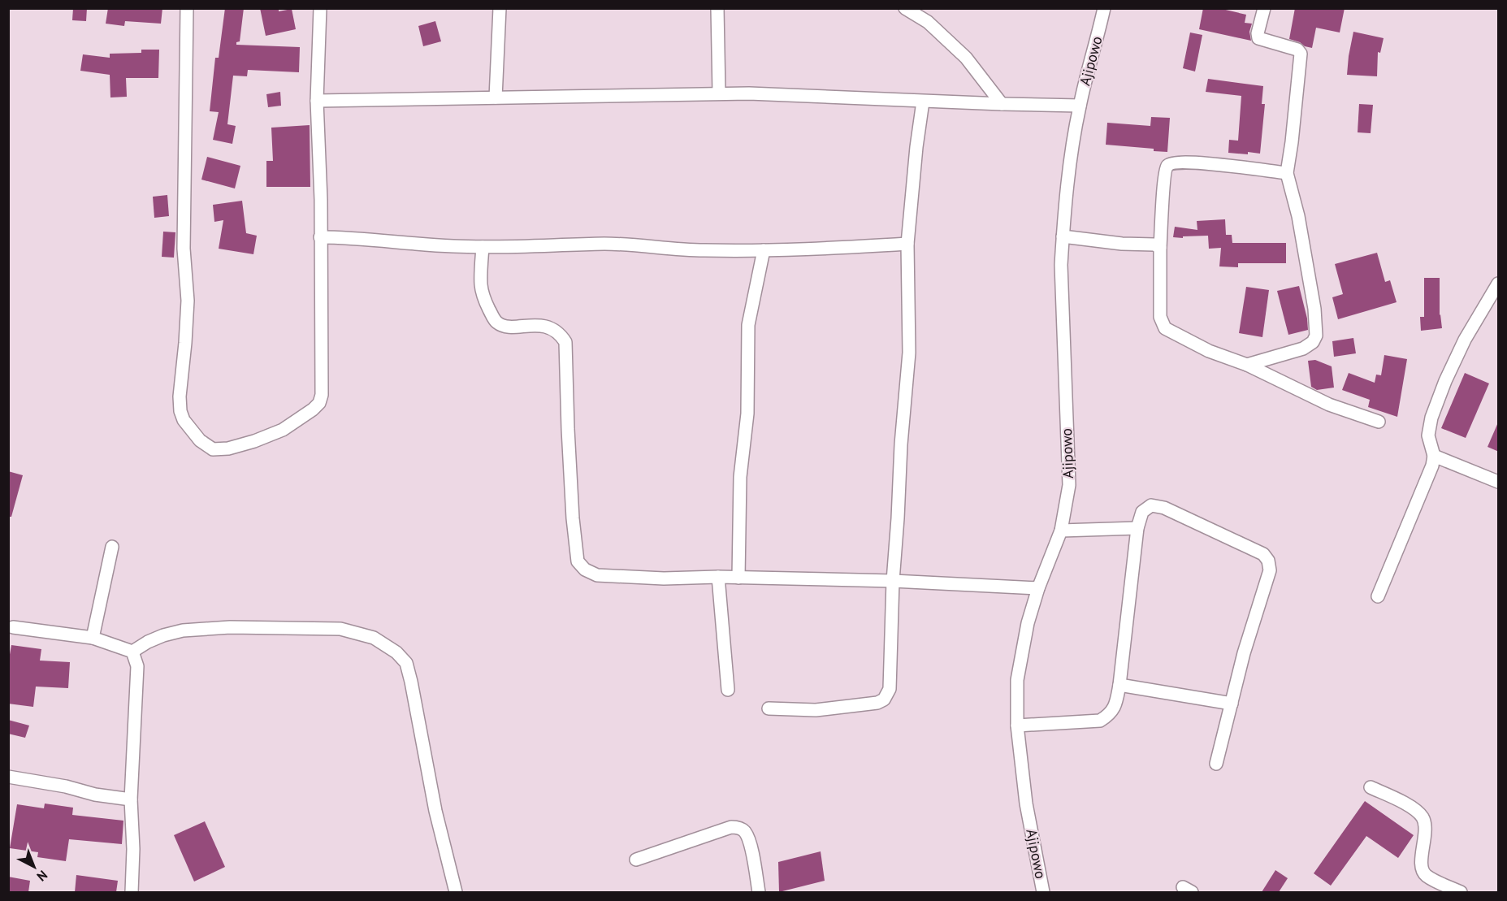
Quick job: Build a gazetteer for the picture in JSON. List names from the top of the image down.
{
  "streets": {
    "street": ["Ajipowo"]
  },
  "north": "bottom right"
}
